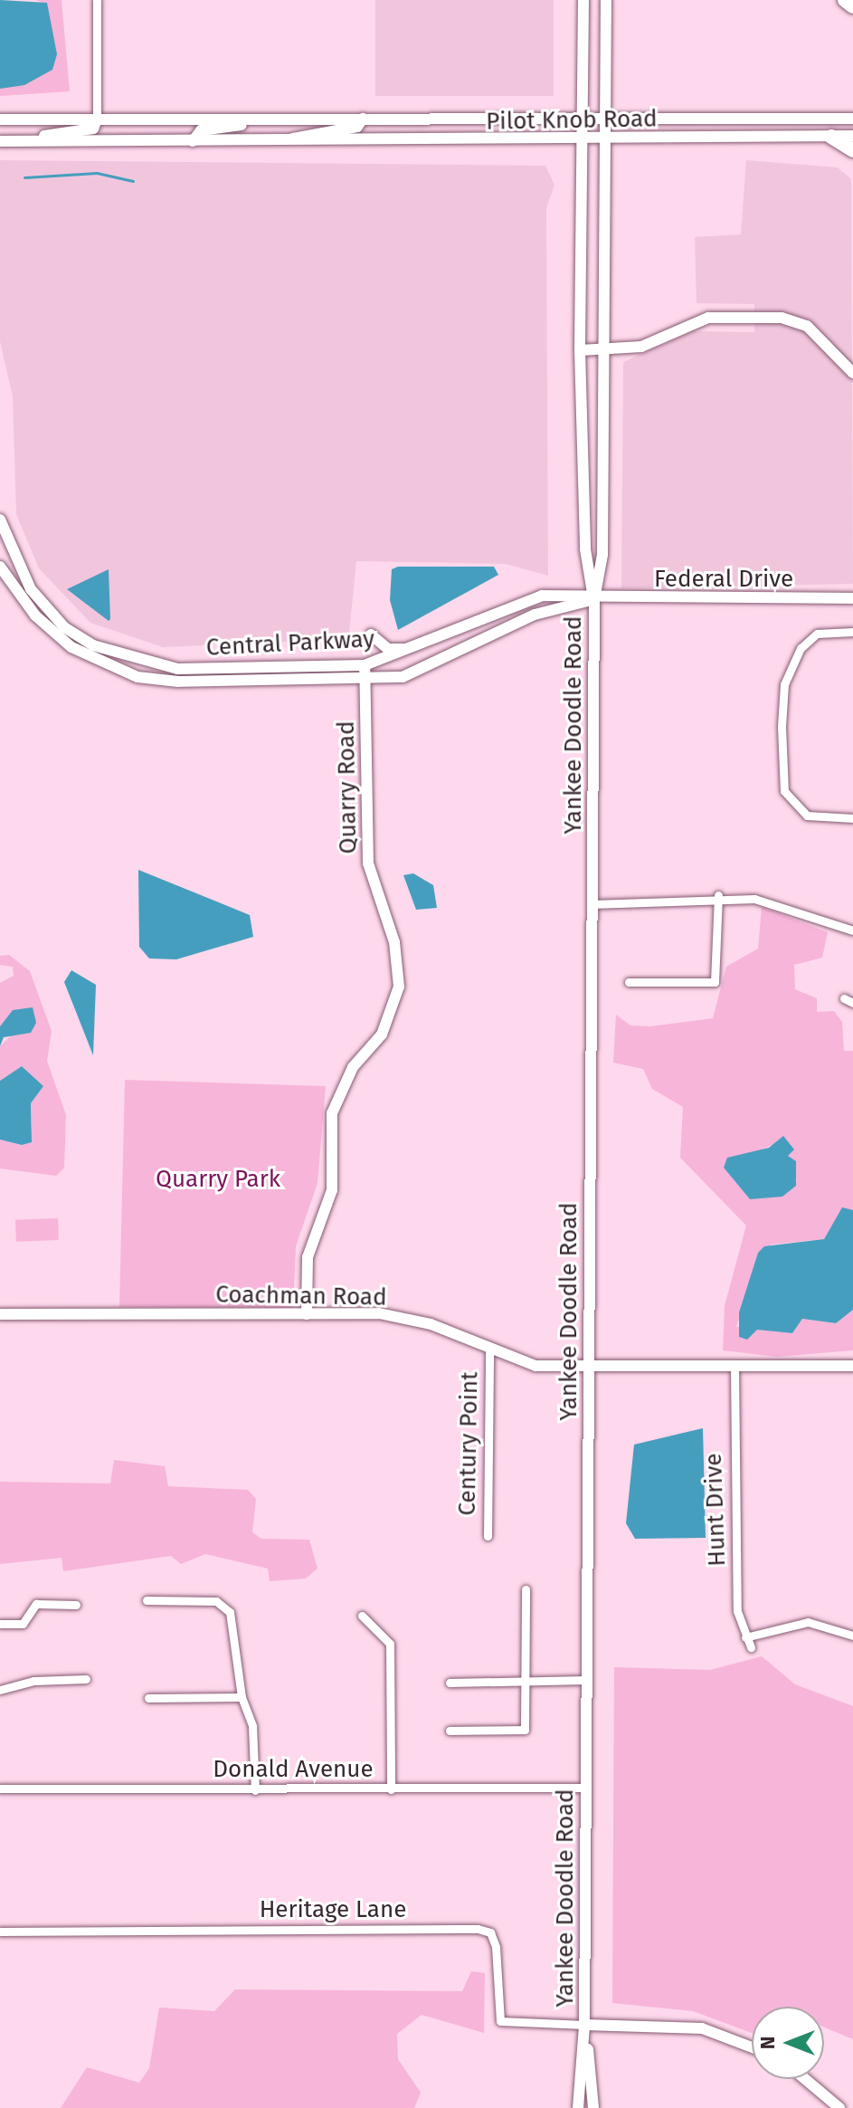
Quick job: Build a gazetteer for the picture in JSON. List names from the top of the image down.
{
  "streets": {
    "main road": [
      "Pilot Knob Road",
      "Federal Drive",
      "Central Parkway",
      "Yankee Doodle Road",
      "Quarry Road",
      "Coachman Road"
    ],
    "street": [
      "Century Point",
      "Hunt Drive",
      "Donald Avenue",
      "Heritage Lane"
    ]
  },
  "crossings": [
    ["Pilot Knob Road", "Yankee Doodle Road"],
    ["Federal Drive", "Central Parkway"],
    ["Federal Drive", "Yankee Doodle Road"],
    ["Central Parkway", "Yankee Doodle Road"],
    ["Central Parkway", "Quarry Road"],
    ["Yankee Doodle Road", "Coachman Road"],
    ["Yankee Doodle Road", "Donald Avenue"],
    ["Yankee Doodle Road", "Heritage Lane"],
    ["Quarry Road", "Coachman Road"],
    ["Coachman Road", "Century Point"],
    ["Coachman Road", "Hunt Drive"]
  ],
  "parks": ["Quarry Park"],
  "north": "left"
}
